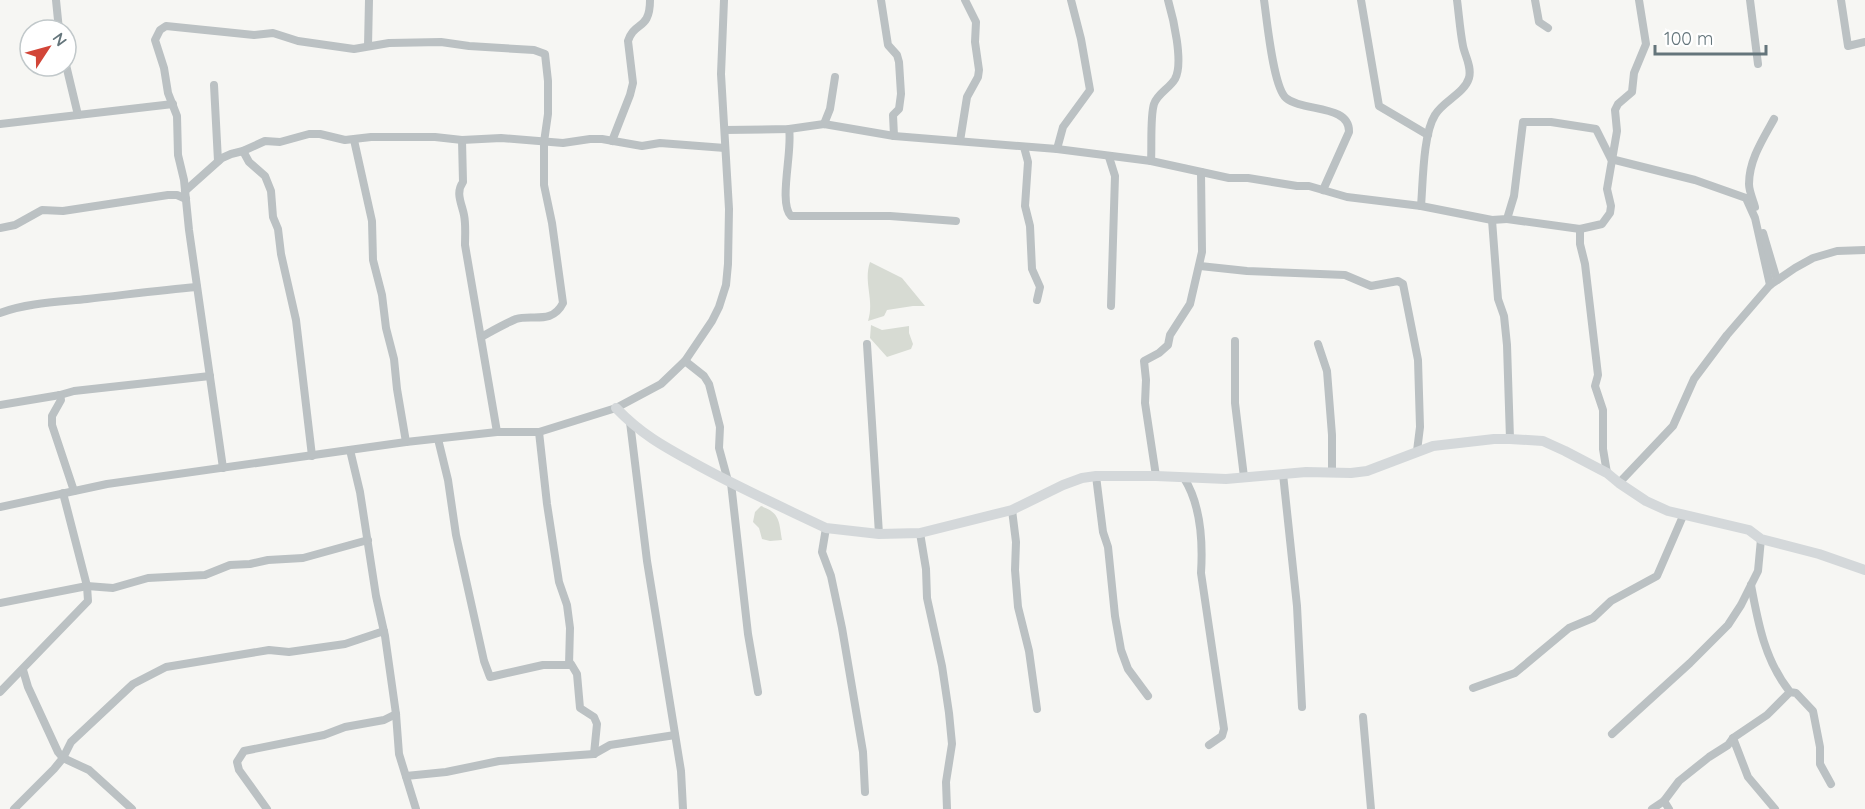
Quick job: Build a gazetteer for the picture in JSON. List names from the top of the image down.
{
  "scale_bar": "100 m",
  "north": "top right"
}
